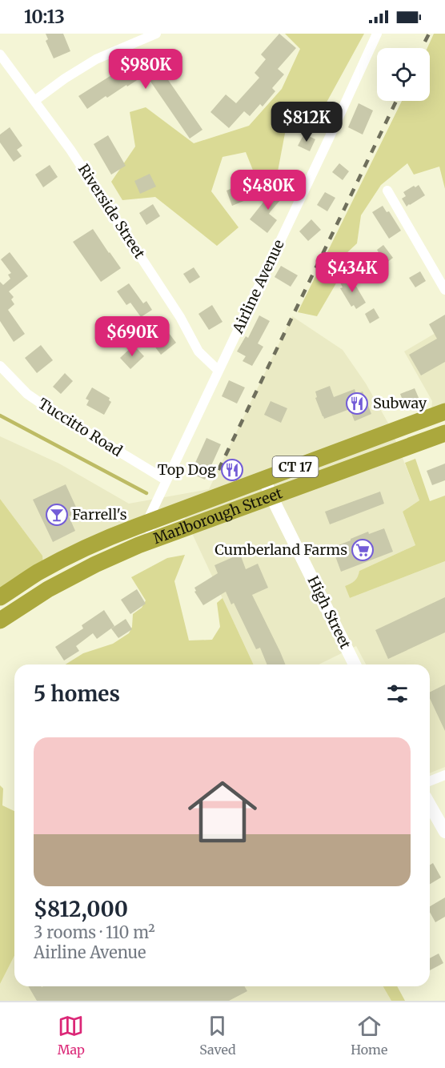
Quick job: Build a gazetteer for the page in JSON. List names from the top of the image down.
{
  "streets": {
    "highway": ["CT 17", "Marlborough Street"],
    "street": [
      "Riverside Street",
      "Airline Avenue",
      "Tuccitto Road",
      "High Street"
    ]
  },
  "crossings": [
    ["Riverside Street", "Airline Avenue"],
    ["Airline Avenue", "Tuccitto Road"],
    ["Airline Avenue", "Marlborough Street"],
    ["Marlborough Street", "High Street"]
  ],
  "places": {
    "restaurant": ["Subway", "Top Dog"],
    "bar": ["Farrell's"],
    "supermarket": ["Cumberland Farms"]
  },
  "page": {
    "status": "10:13",
    "price": [
      "$980K",
      "$812K",
      "$480K",
      "$434K",
      "$690K"
    ],
    "heading": "5 homes",
    "list": [
      {
        "name": "$812,000",
        "note": "3 rooms · 110 m² · Airline Avenue"
      }
    ],
    "tabs": ["Map", "Saved", "Home"]
  }
}
